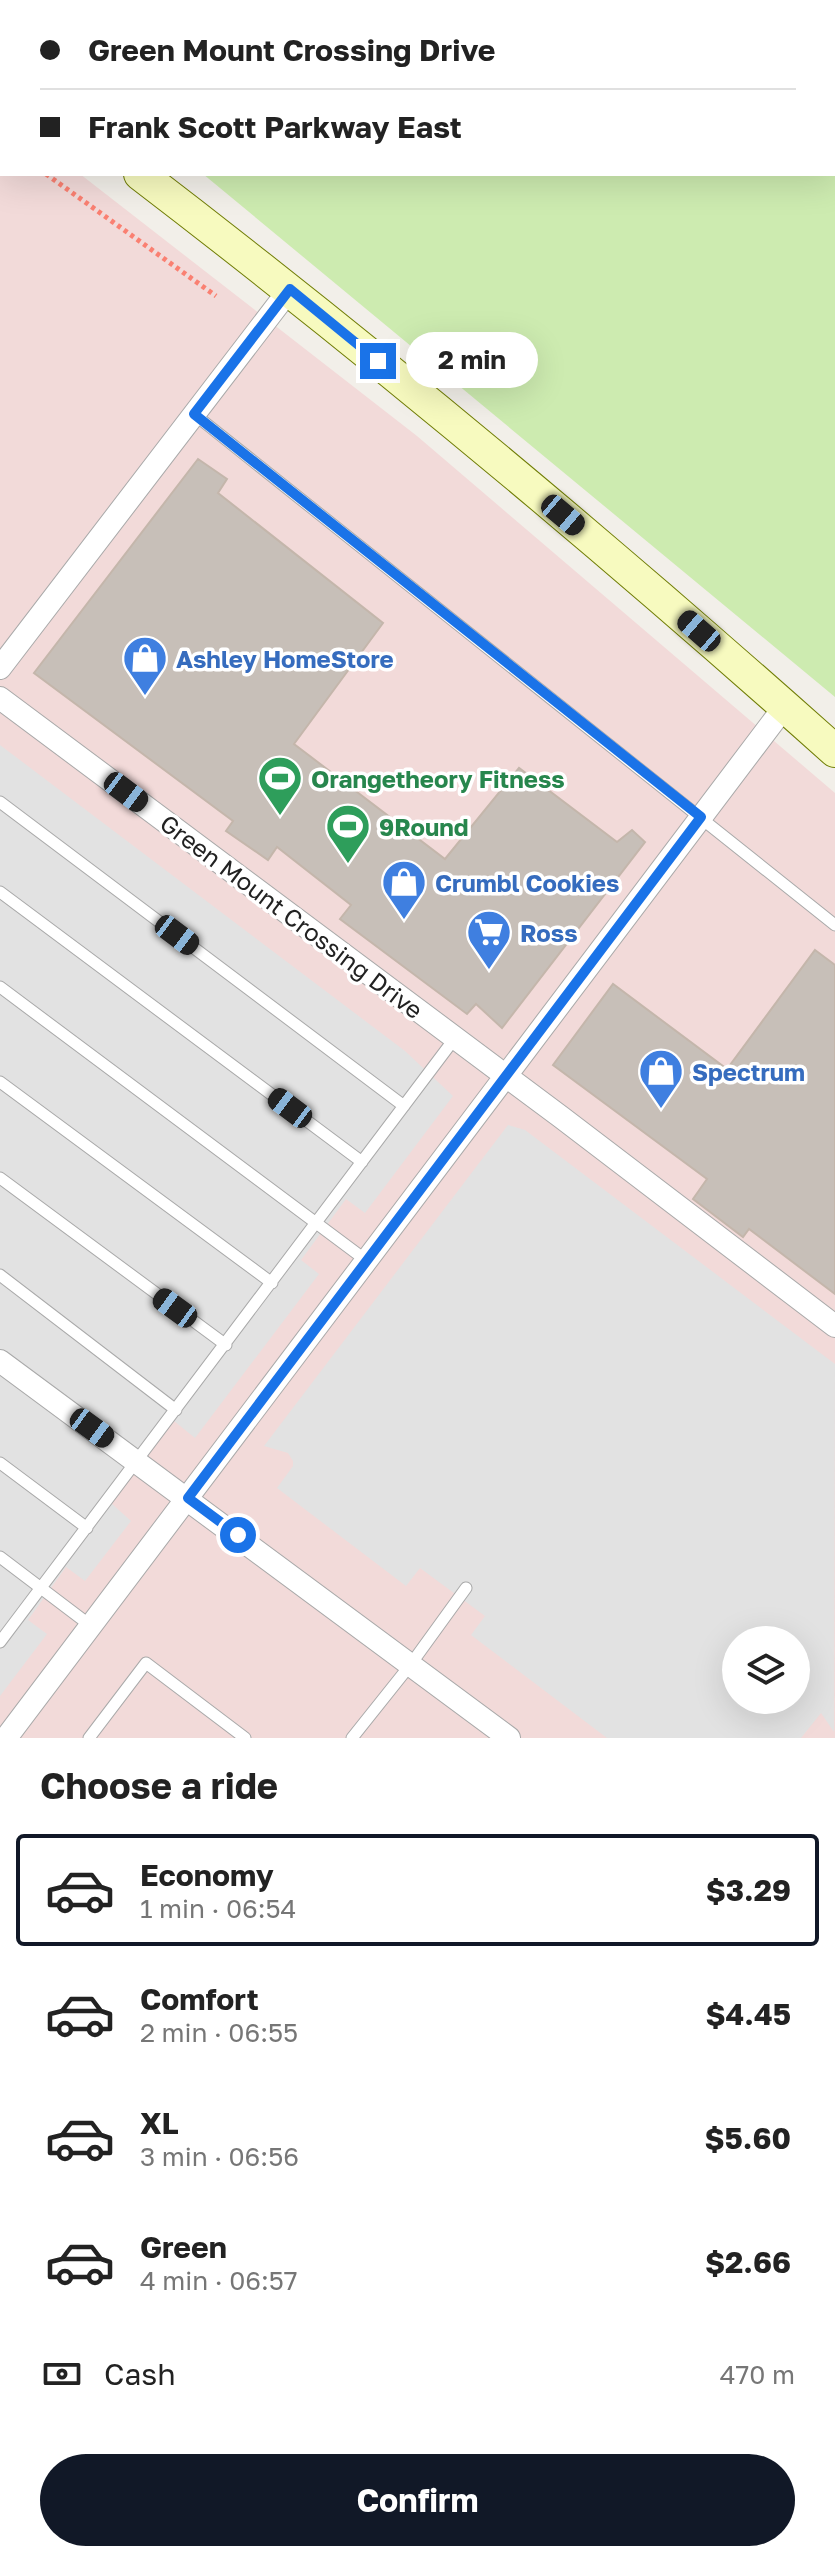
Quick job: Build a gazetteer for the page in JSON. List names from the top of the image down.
{
  "streets": {
    "street": ["Green Mount Crossing Drive"]
  },
  "places": {
    "shop": ["Ashley HomeStore", "Crumbl Cookies", "Spectrum"],
    "sports": ["Orangetheory Fitness", "9Round"],
    "supermarket": ["Ross"]
  },
  "page": {
    "banner": ["Green Mount Crossing Drive", "Frank Scott Parkway East"],
    "bubble": "2 min",
    "heading": "Choose a ride",
    "list": [
      {
        "name": "Economy",
        "note": "1 min · 06:54",
        "value": "$3.29"
      },
      {
        "name": "Comfort",
        "note": "2 min · 06:55",
        "value": "$4.45"
      },
      {
        "name": "XL",
        "note": "3 min · 06:56",
        "value": "$5.60"
      },
      {
        "name": "Green",
        "note": "4 min · 06:57",
        "value": "$2.66"
      }
    ],
    "pay": ["Cash", "470 m"],
    "buttons": "Confirm"
  }
}
